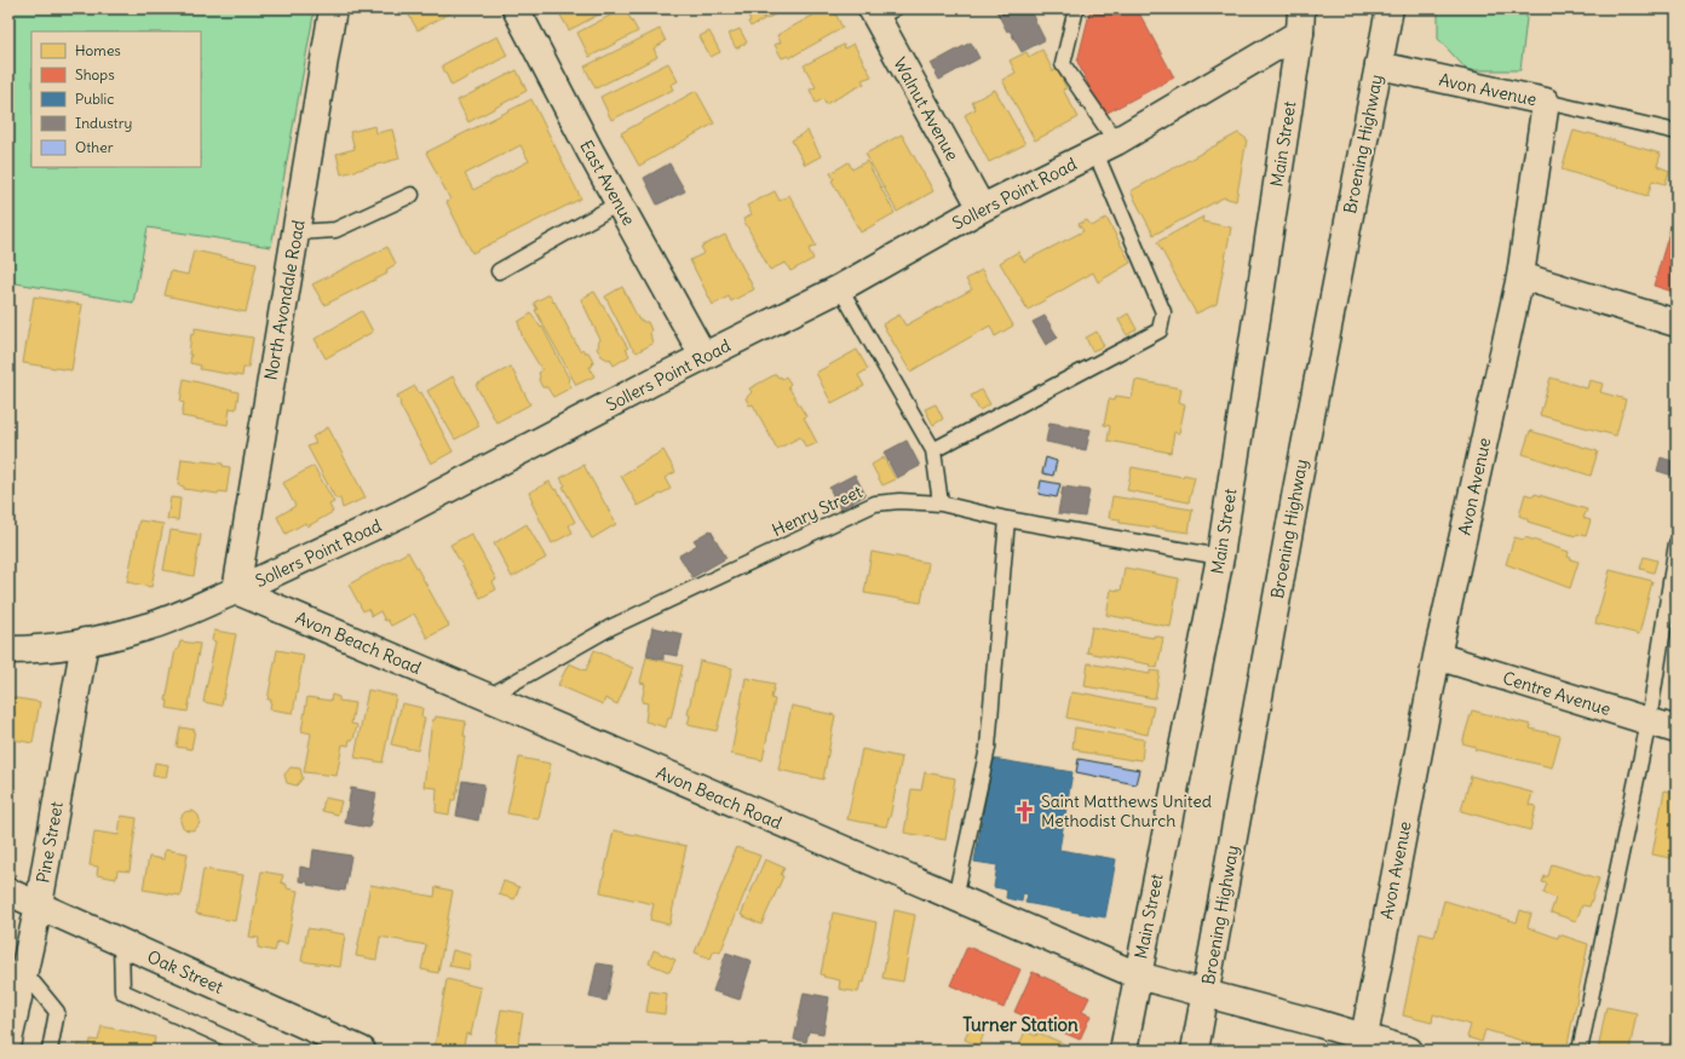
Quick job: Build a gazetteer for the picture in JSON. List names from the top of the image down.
{
  "streets": {
    "street": [
      "Avon Avenue",
      "Walnut Avenue",
      "Main Street",
      "Broening Highway",
      "East Avenue",
      "Sollers Point Road",
      "North Avondale Road",
      "Avon Beach Road",
      "Centre Avenue",
      "Pine Street",
      "Oak Street"
    ],
    "lane": ["Henry Street"]
  },
  "crossings": [
    ["Avon Avenue", "Broening Highway"],
    ["Avon Avenue", "Avon Beach Road"],
    ["Avon Avenue", "Centre Avenue"],
    ["Walnut Avenue", "Sollers Point Road"],
    ["Main Street", "Sollers Point Road"],
    ["Main Street", "Henry Street"],
    ["Main Street", "Avon Beach Road"],
    ["Broening Highway", "Avon Beach Road"],
    ["East Avenue", "Sollers Point Road"],
    ["Sollers Point Road", "North Avondale Road"],
    ["Sollers Point Road", "Avon Beach Road"],
    ["Sollers Point Road", "Pine Street"],
    ["North Avondale Road", "Avon Beach Road"],
    ["Henry Street", "Avon Beach Road"],
    ["Pine Street", "Oak Street"]
  ],
  "districts": ["Turner Station"],
  "places": {
    "church": ["Saint Matthews United Methodist Church"]
  },
  "legend": [
    "Homes",
    "Shops",
    "Public",
    "Industry",
    "Other"
  ]
}
